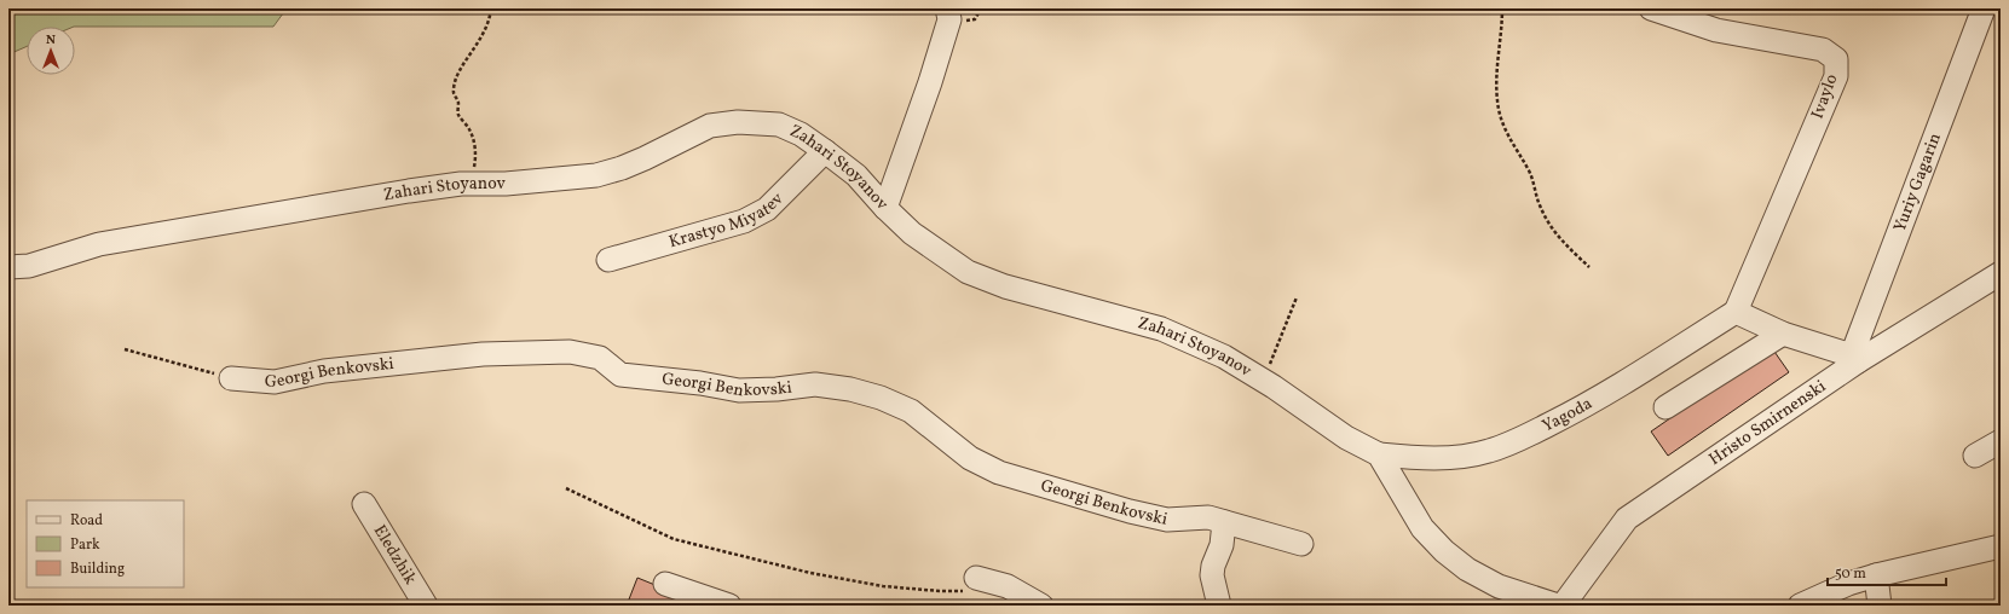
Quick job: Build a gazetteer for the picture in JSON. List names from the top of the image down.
{
  "streets": {
    "street": [
      "Ivaylo",
      "Zahari Stoyanov",
      "Yuriy Gagarin",
      "Krastyo Miyatev",
      "Georgi Benkovski",
      "Yagoda",
      "Hristo Smirnenski",
      "Eledzhik"
    ]
  },
  "crossings": [
    ["Ivaylo", "Yagoda"],
    ["Zahari Stoyanov", "Krastyo Miyatev"],
    ["Zahari Stoyanov", "Yagoda"],
    ["Yuriy Gagarin", "Hristo Smirnenski"]
  ],
  "legend": ["Road", "Park", "Building"],
  "scale_bar": "50 m",
  "north": "top"
}
